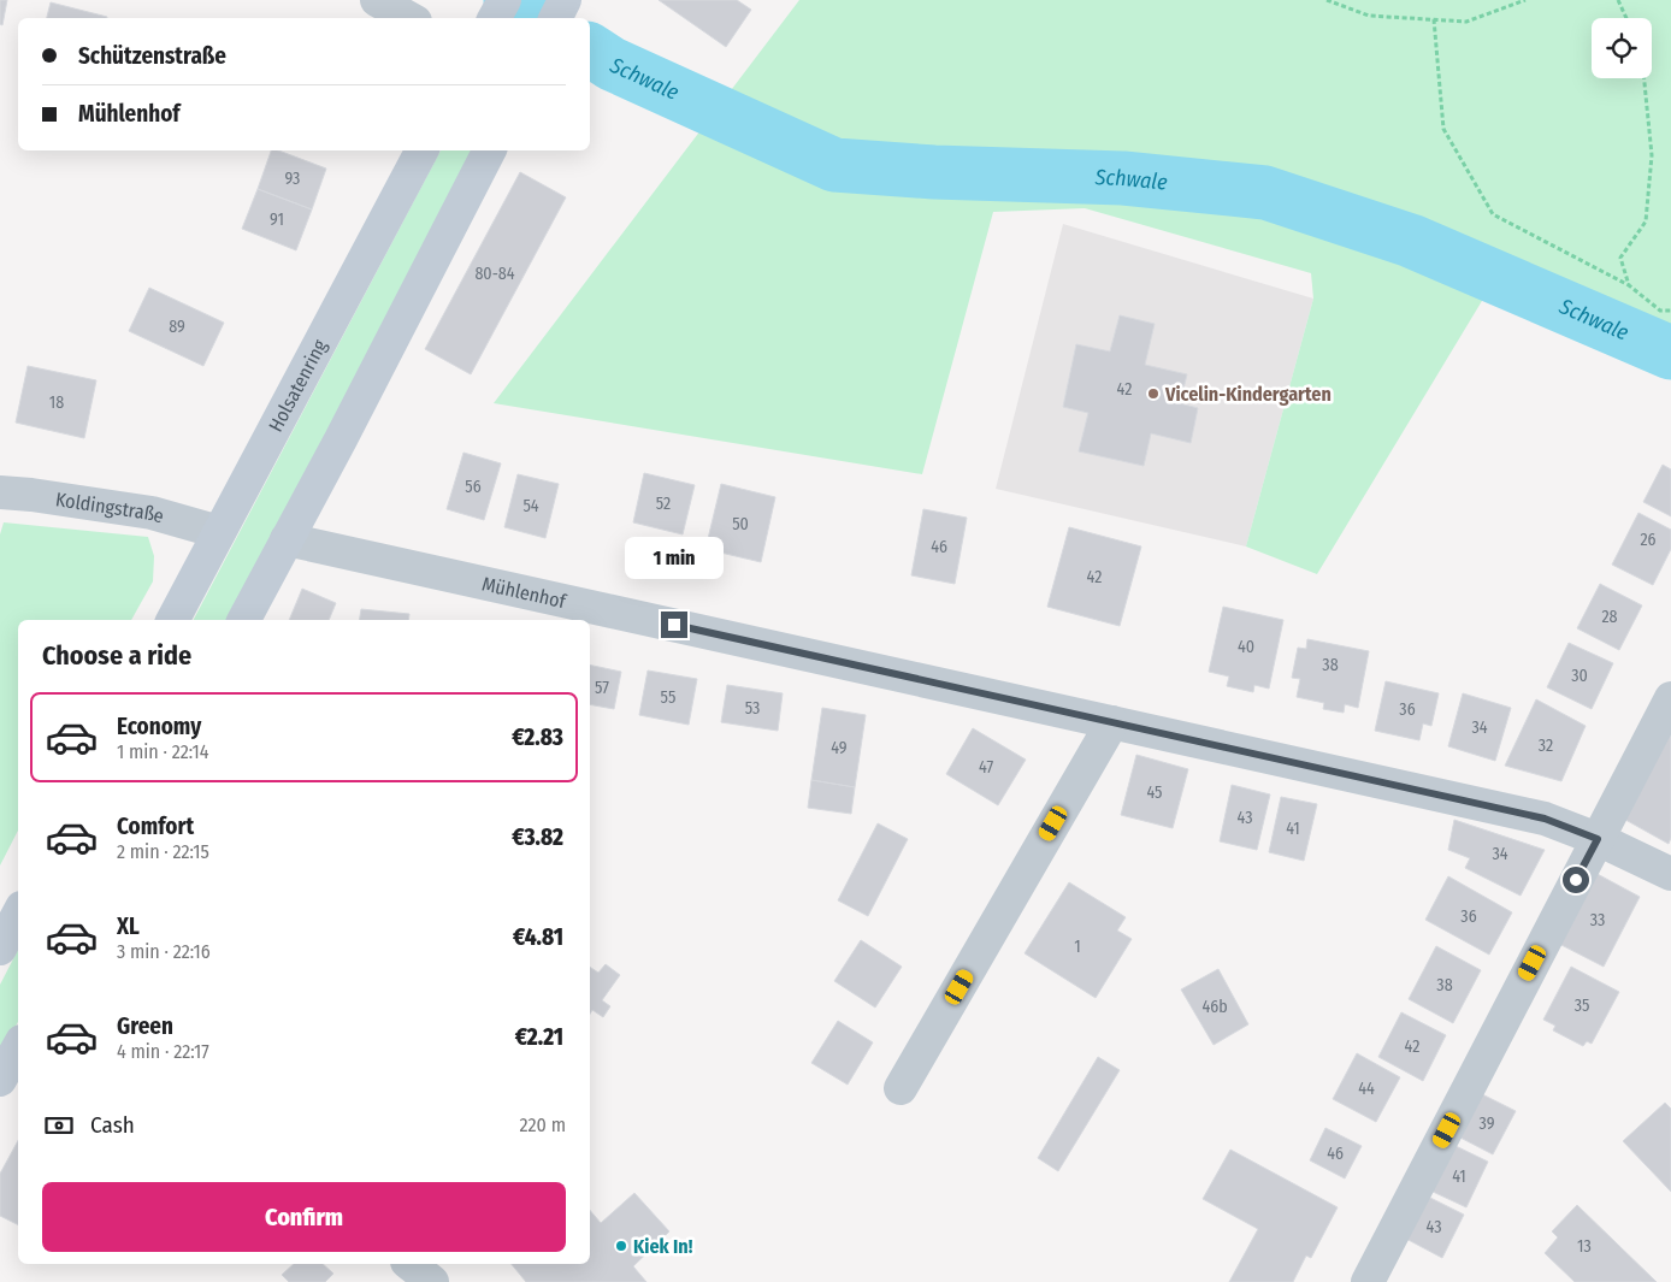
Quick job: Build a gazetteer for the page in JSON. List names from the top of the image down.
{
  "streets": {
    "main road": ["Holsatenring"],
    "street": ["Koldingstraße", "Mühlenhof"]
  },
  "crossings": [
    ["Holsatenring", "Koldingstraße"]
  ],
  "water": ["Schwale"],
  "places": ["Vicelin-Kindergarten", "Kiek In!"],
  "house_numbers": [
    "93",
    "91",
    "80-84",
    "89",
    "42",
    "18",
    "56",
    "52",
    "54",
    "50",
    "26",
    "46",
    "42",
    "28",
    "40",
    "38",
    "30",
    "57",
    "55",
    "53",
    "36",
    "34",
    "32",
    "49",
    "47",
    "45",
    "43",
    "41",
    "34",
    "36",
    "33",
    "1",
    "38",
    "35",
    "46b",
    "42",
    "44",
    "39",
    "46",
    "41",
    "43",
    "13"
  ],
  "page": {
    "banner": ["Schützenstraße", "Mühlenhof"],
    "bubble": "1 min",
    "heading": "Choose a ride",
    "list": [
      {
        "name": "Economy",
        "note": "1 min · 22:14",
        "value": "€2.83"
      },
      {
        "name": "Comfort",
        "note": "2 min · 22:15",
        "value": "€3.82"
      },
      {
        "name": "XL",
        "note": "3 min · 22:16",
        "value": "€4.81"
      },
      {
        "name": "Green",
        "note": "4 min · 22:17",
        "value": "€2.21"
      }
    ],
    "pay": ["Cash", "220 m"],
    "buttons": "Confirm"
  }
}
